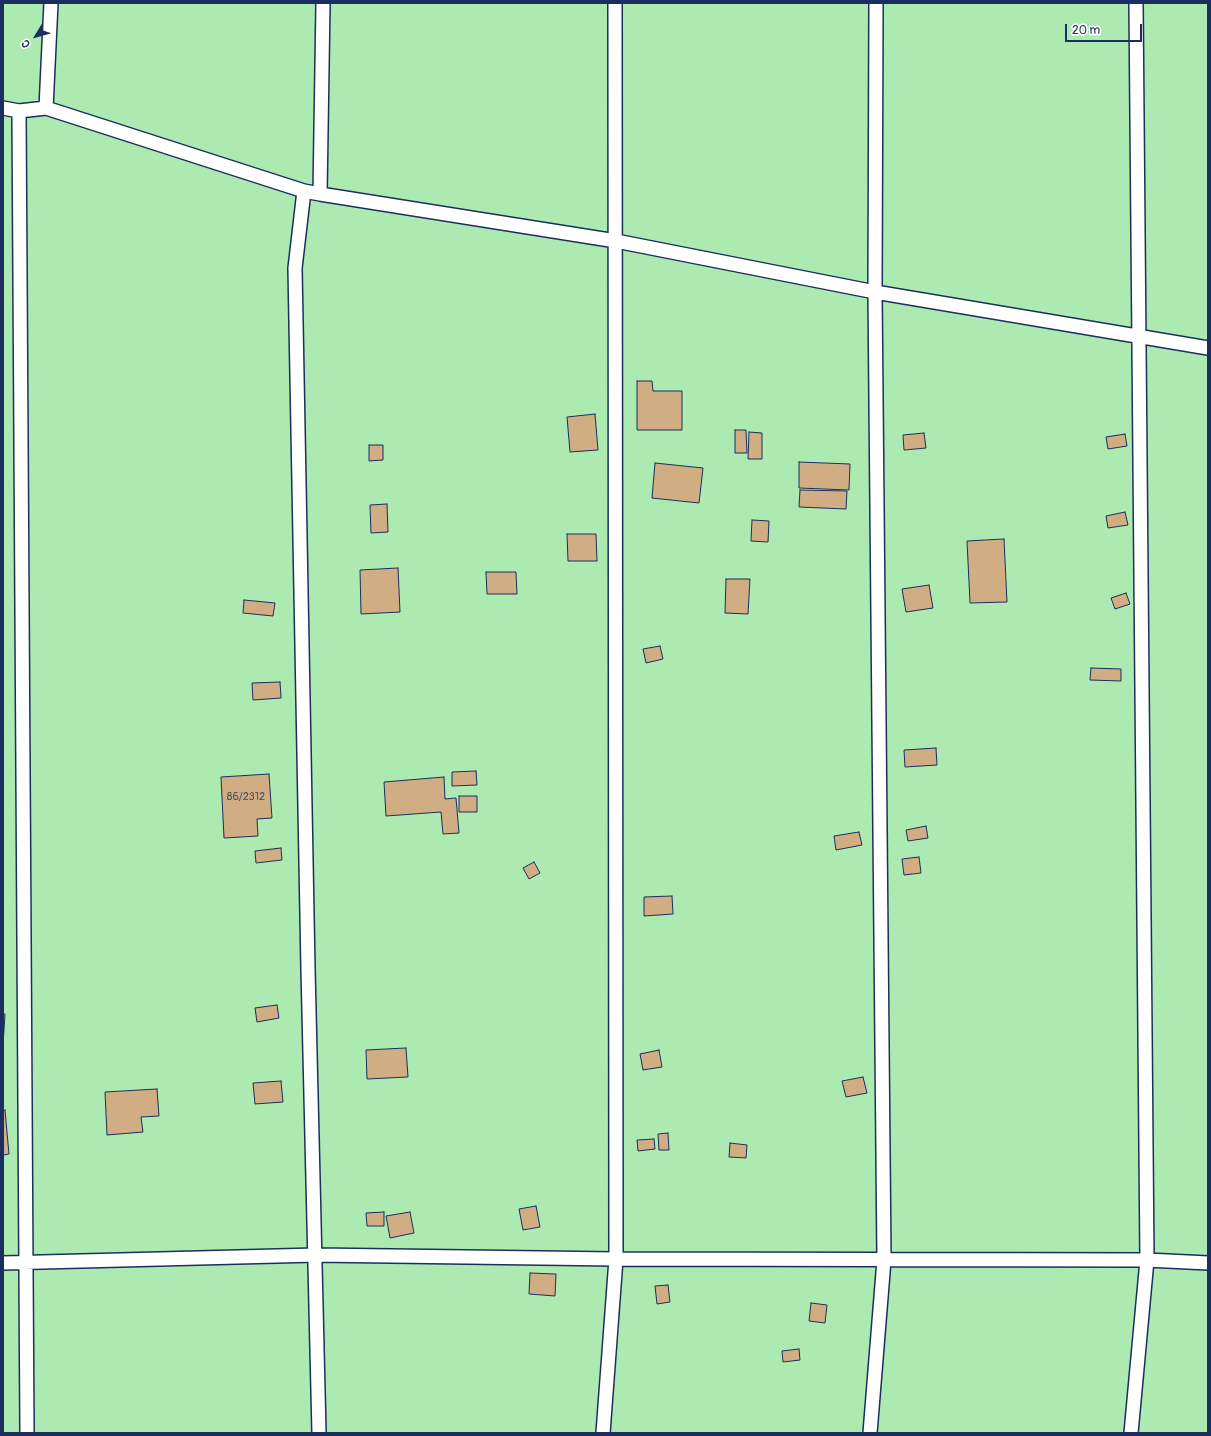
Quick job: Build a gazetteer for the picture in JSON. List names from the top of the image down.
{
  "house_numbers": ["86/2312"],
  "scale_bar": "20 m",
  "north": "bottom left"
}
